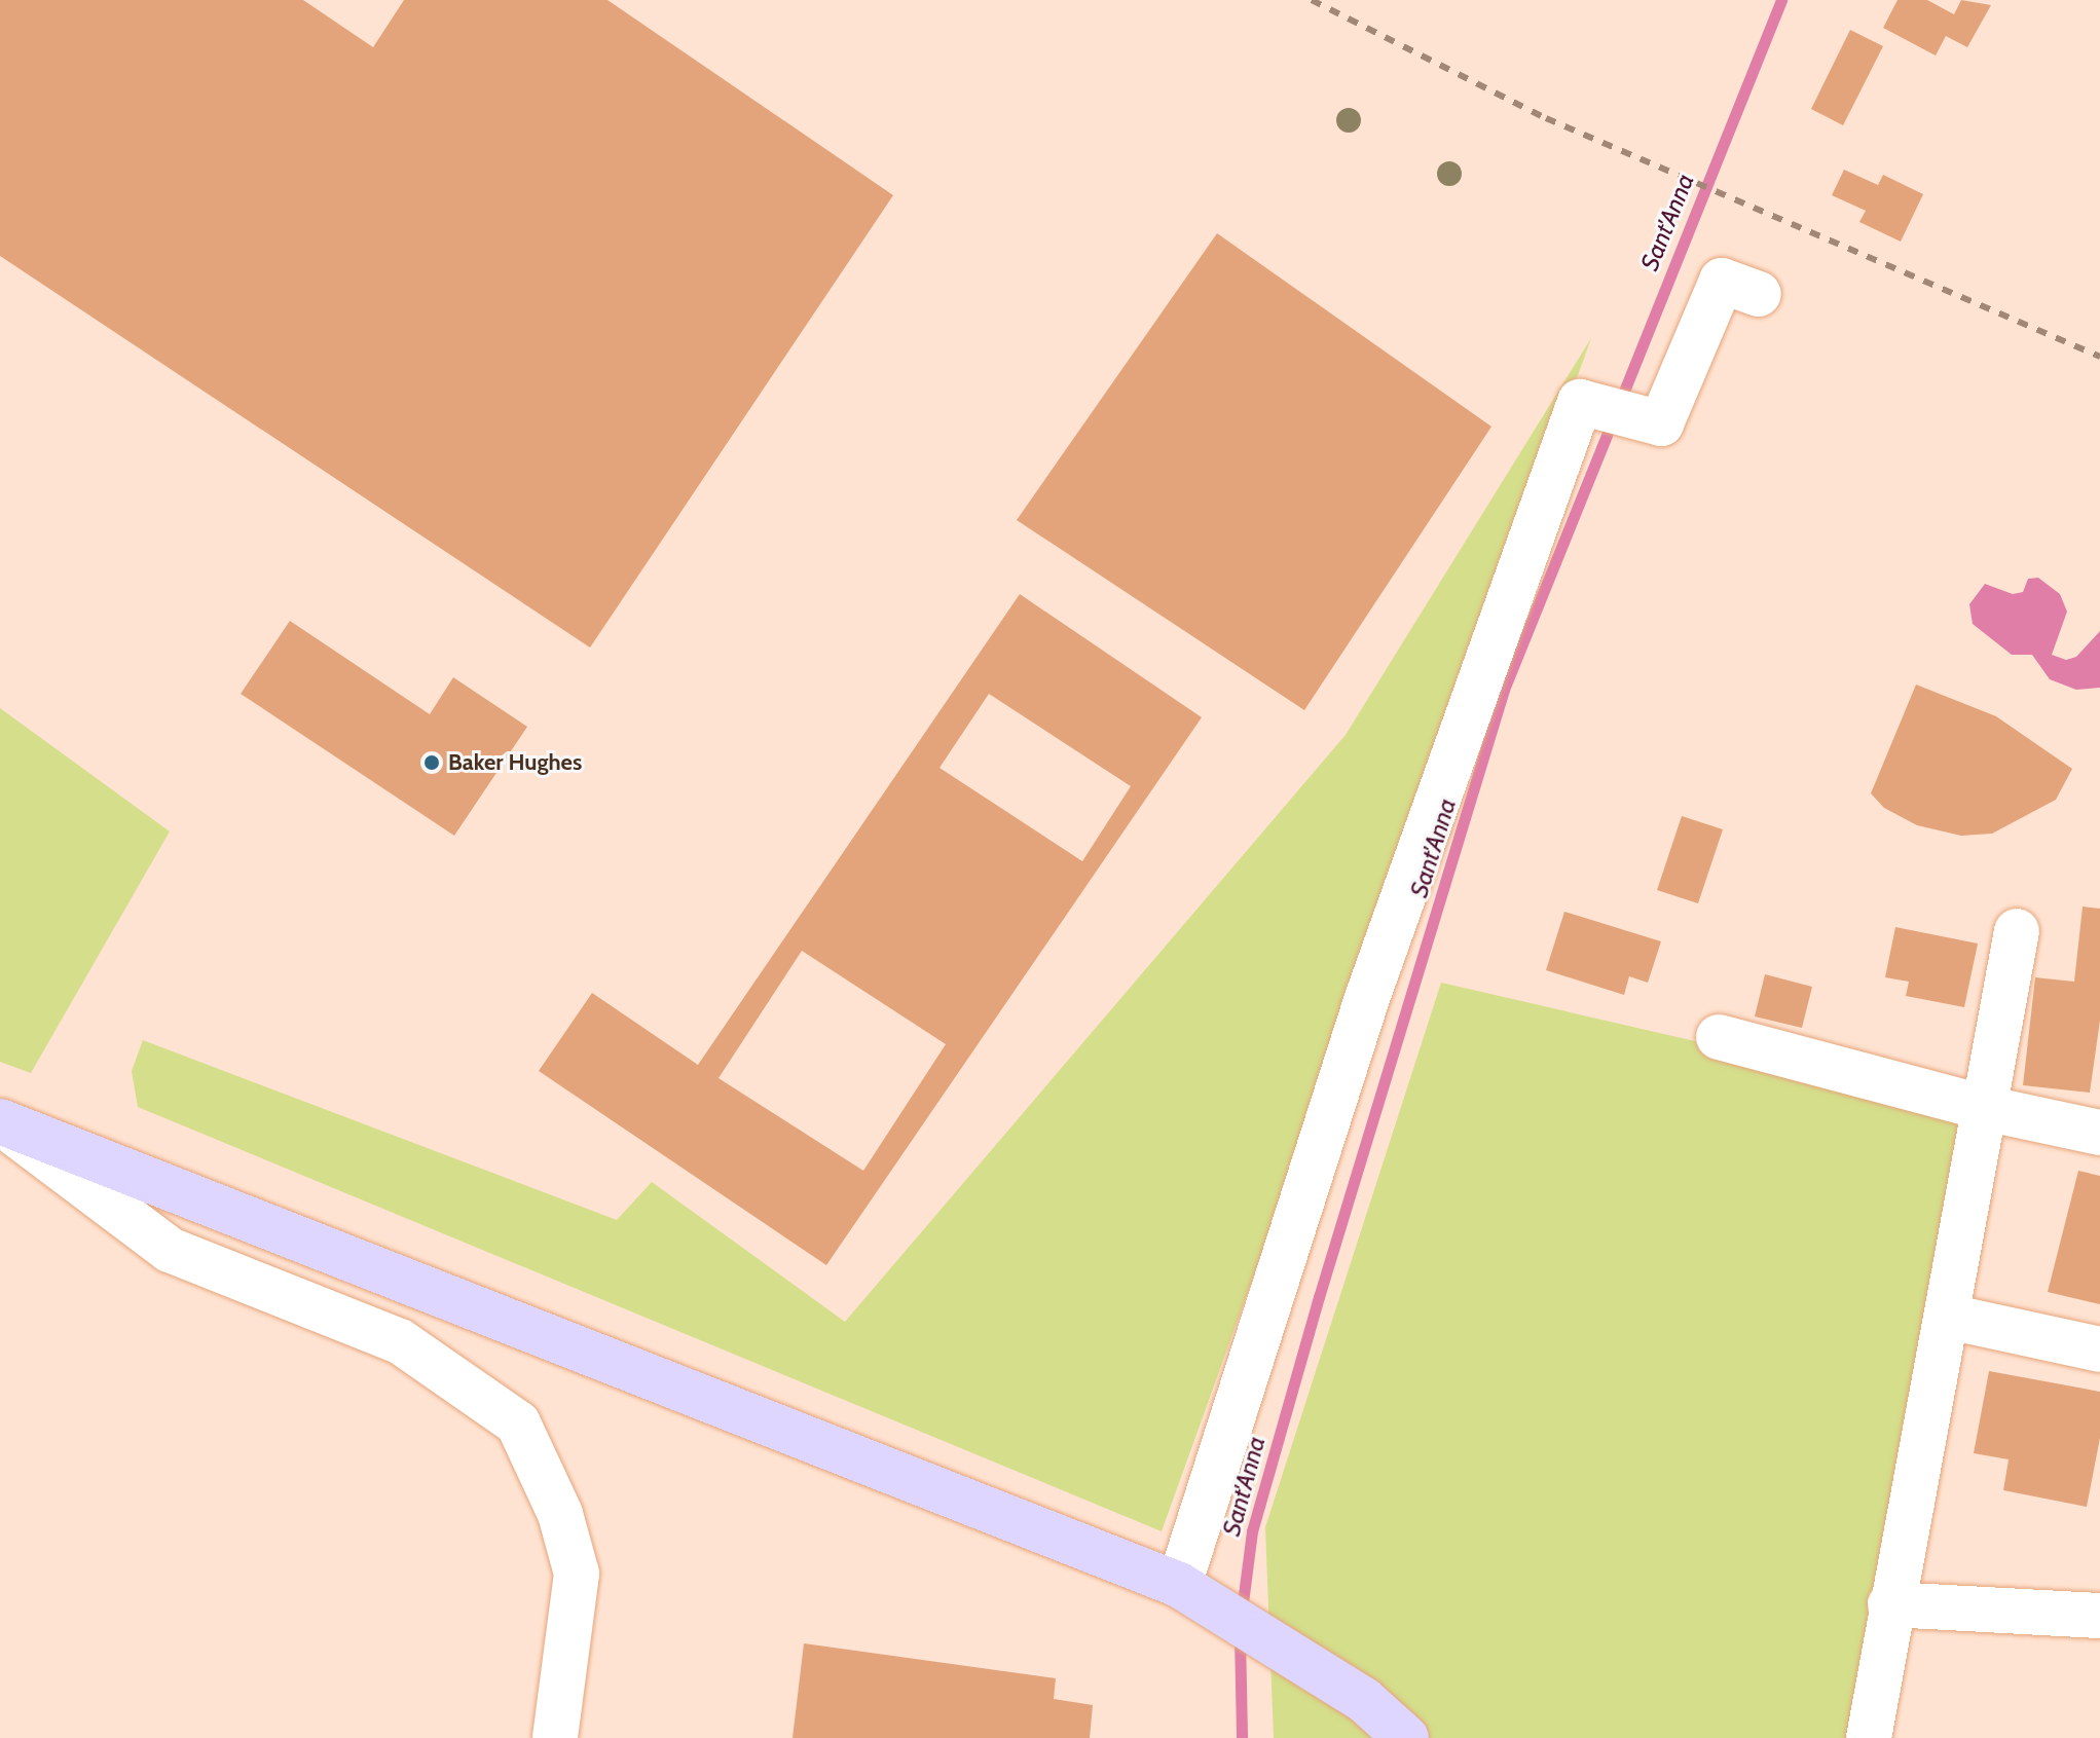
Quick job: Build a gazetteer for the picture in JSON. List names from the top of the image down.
{
  "water": ["Sant'Anna"],
  "places": ["Baker Hughes"]
}
